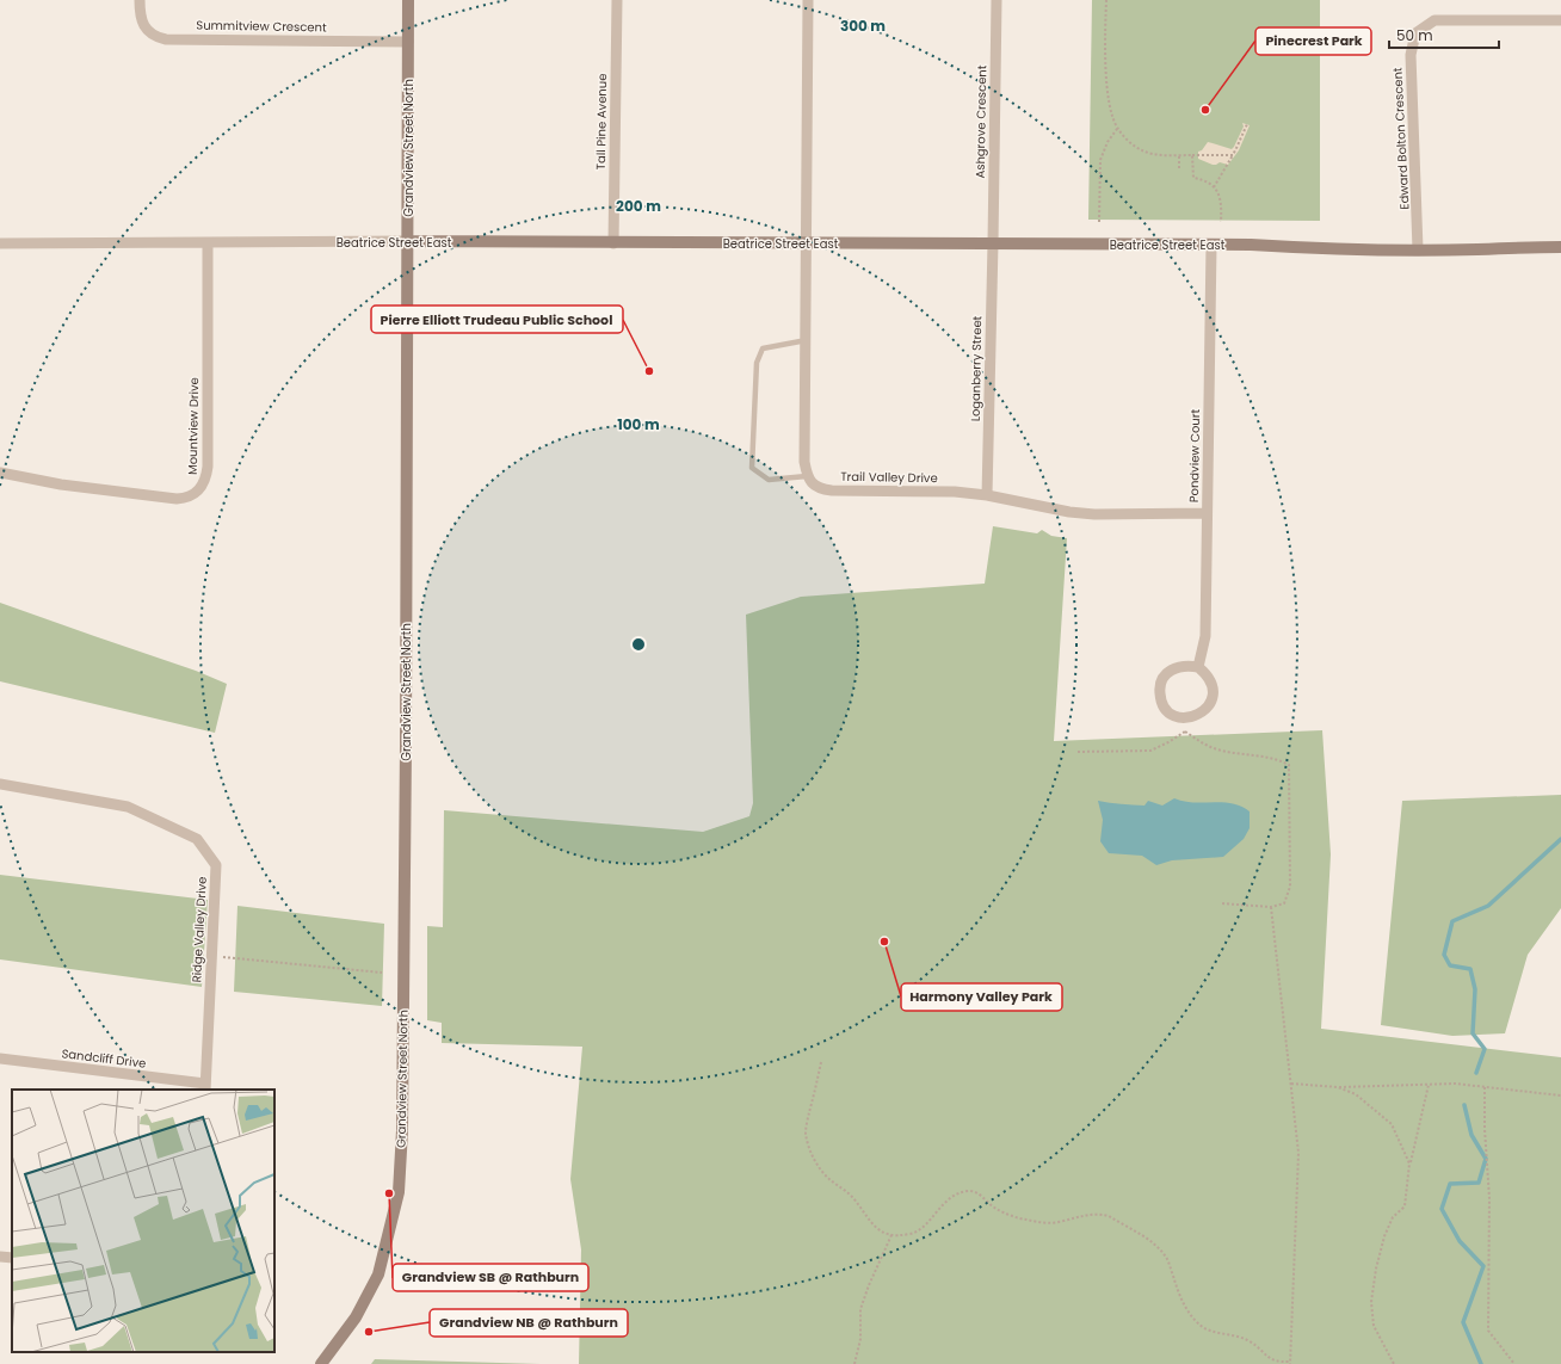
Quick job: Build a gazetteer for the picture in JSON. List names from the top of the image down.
{
  "streets": {
    "street": [
      "Summitview Crescent",
      "Tall Pine Avenue",
      "Ashgrove Crescent",
      "Edward Bolton Crescent",
      "Grandview Street North",
      "Beatrice Street East",
      "Loganberry Street",
      "Mountview Drive",
      "Pondview Court",
      "Trail Valley Drive",
      "Ridge Valley Drive",
      "Sandcliff Drive"
    ]
  },
  "crossings": [
    ["Summitview Crescent", "Grandview Street North"],
    ["Tall Pine Avenue", "Beatrice Street East"],
    ["Ashgrove Crescent", "Beatrice Street East"],
    ["Ashgrove Crescent", "Loganberry Street"],
    ["Edward Bolton Crescent", "Beatrice Street East"],
    ["Grandview Street North", "Beatrice Street East"],
    ["Beatrice Street East", "Loganberry Street"],
    ["Beatrice Street East", "Mountview Drive"],
    ["Beatrice Street East", "Pondview Court"],
    ["Loganberry Street", "Trail Valley Drive"],
    ["Pondview Court", "Trail Valley Drive"],
    ["Ridge Valley Drive", "Sandcliff Drive"]
  ],
  "places": [
    "Pinecrest Park",
    "Pierre Elliott Trudeau Public School",
    "Harmony Valley Park",
    "Grandview SB @ Rathburn",
    "Grandview NB @ Rathburn"
  ],
  "scale_bar": "50 m",
  "rings": ["300 m", "200 m", "100 m"]
}
